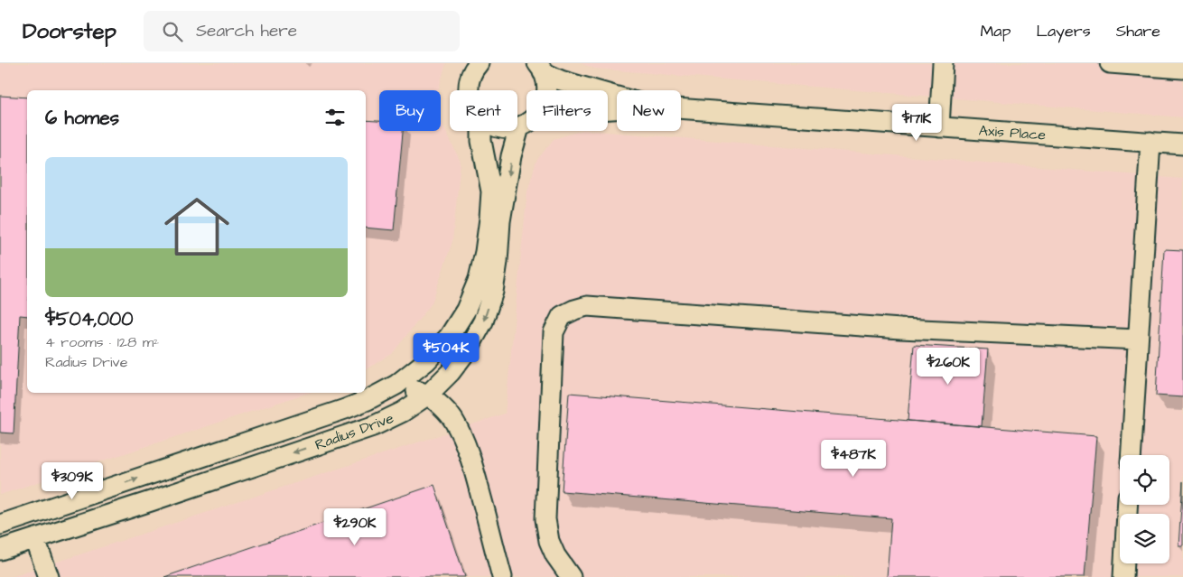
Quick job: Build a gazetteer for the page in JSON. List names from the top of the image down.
{
  "streets": {
    "street": ["Axis Place", "Radius Drive"]
  },
  "page": {
    "header": "Doorstep",
    "search": "Search here",
    "nav": ["Map", "Layers", "Share"],
    "chip": [
      "Buy",
      "Rent",
      "Filters",
      "New"
    ],
    "heading": "6 homes",
    "price": [
      "$171K",
      "$504K",
      "$260K",
      "$487K",
      "$309K",
      "$290K"
    ],
    "list": [
      {
        "name": "$504,000",
        "note": "4 rooms · 128 m² · Radius Drive"
      }
    ]
  }
}
